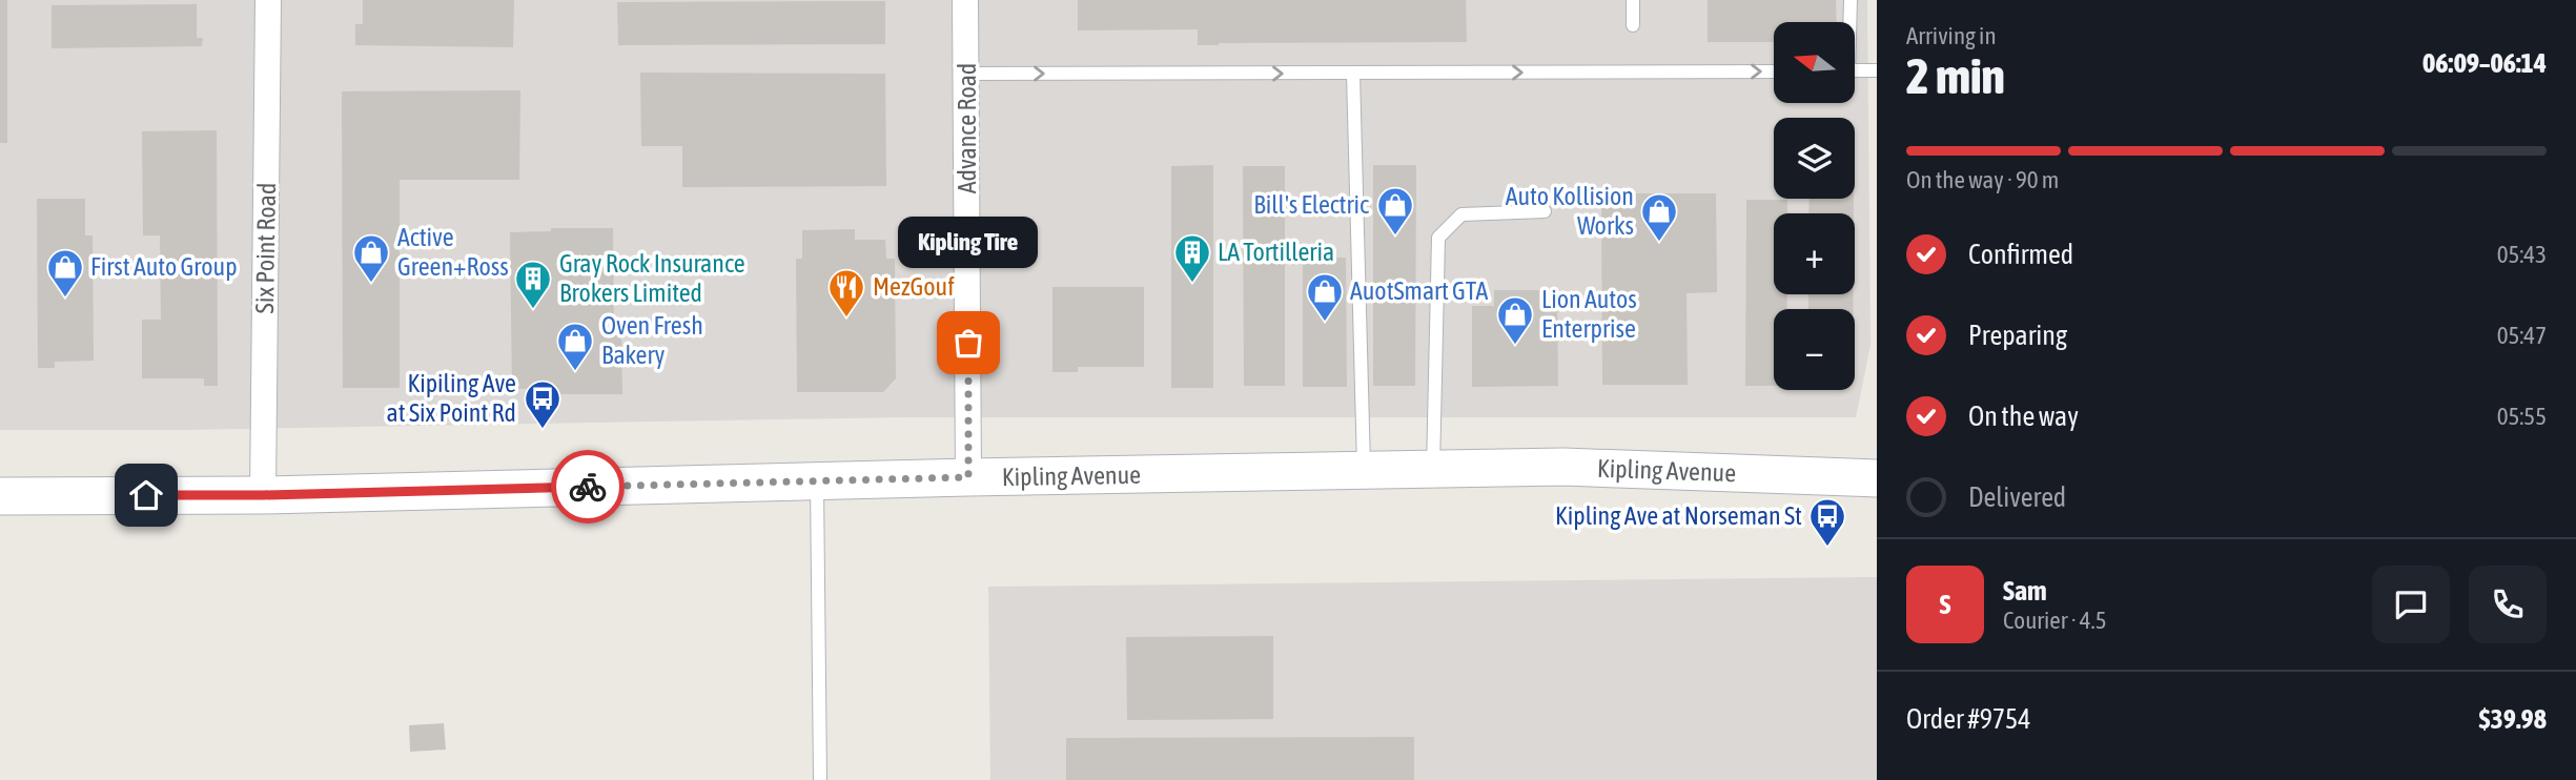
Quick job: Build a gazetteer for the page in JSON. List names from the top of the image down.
{
  "streets": {
    "main road": ["Kipling Avenue"],
    "street": ["Advance Road", "Six Point Road"]
  },
  "crossings": [
    ["Advance Road", "Kipling Avenue"],
    ["Six Point Road", "Kipling Avenue"]
  ],
  "places": {
    "shop": [
      "Bill's Electric",
      "Auto Kollision Works",
      "Active Green+Ross",
      "First Auto Group",
      "AuotSmart GTA",
      "Lion Autos Enterprise",
      "Oven Fresh Bakery"
    ],
    "building": ["LA Tortilleria", "Gray Rock Insurance Brokers Limited"],
    "restaurant": ["MezGouf"],
    "other": ["Kipling Tire"],
    "bus stop": ["Kipiling Ave at Six Point Rd", "Kipling Ave at Norseman St"]
  },
  "north": "left",
  "page": {
    "heading": ["2 min", "Arriving in", "06:09–06:14"],
    "panel": [
      "Sam",
      "Courier · 4.5",
      "Order #9754",
      "$39.98"
    ],
    "map_buttons": ["+", "−"],
    "bar": "On the way · 90 m",
    "list": [
      ["Confirmed", "05:43"],
      ["Preparing", "05:47"],
      ["On the way", "05:55"],
      "Delivered"
    ],
    "bubble": "Kipling Tire",
    "round": "S"
  }
}
